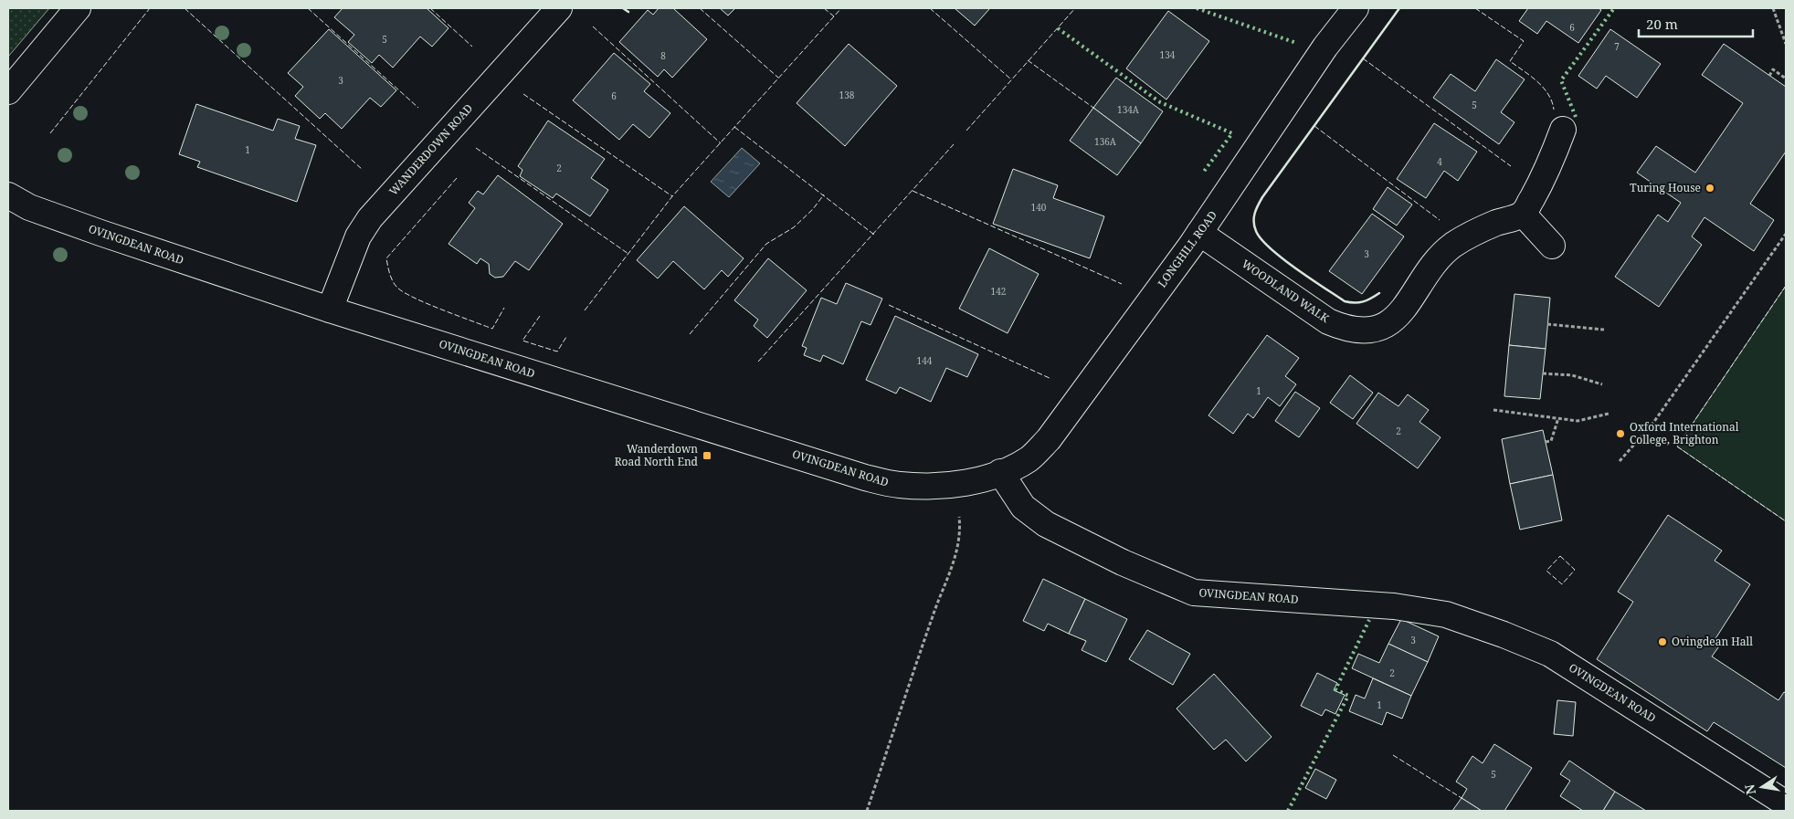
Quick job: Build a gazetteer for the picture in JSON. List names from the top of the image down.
{
  "streets": {
    "street": [
      "WANDERDOWN ROAD",
      "OVINGDEAN ROAD",
      "LONGHILL ROAD",
      "WOODLAND WALK"
    ]
  },
  "crossings": [
    ["WANDERDOWN ROAD", "OVINGDEAN ROAD"],
    ["OVINGDEAN ROAD", "LONGHILL ROAD"],
    ["LONGHILL ROAD", "WOODLAND WALK"]
  ],
  "places": {
    "other": ["Turing House", "Oxford International College, Brighton", "Ovingdean Hall"],
    "transit": ["Wanderdown Road North End"]
  },
  "house_numbers": [
    "6",
    "5",
    "7",
    "134",
    "8",
    "3",
    "138",
    "6",
    "5",
    "134A",
    "136A",
    "1",
    "4",
    "2",
    "140",
    "3",
    "142",
    "144",
    "1",
    "2",
    "3",
    "2",
    "1",
    "5"
  ],
  "scale_bar": "20 m",
  "north": "left"
}
